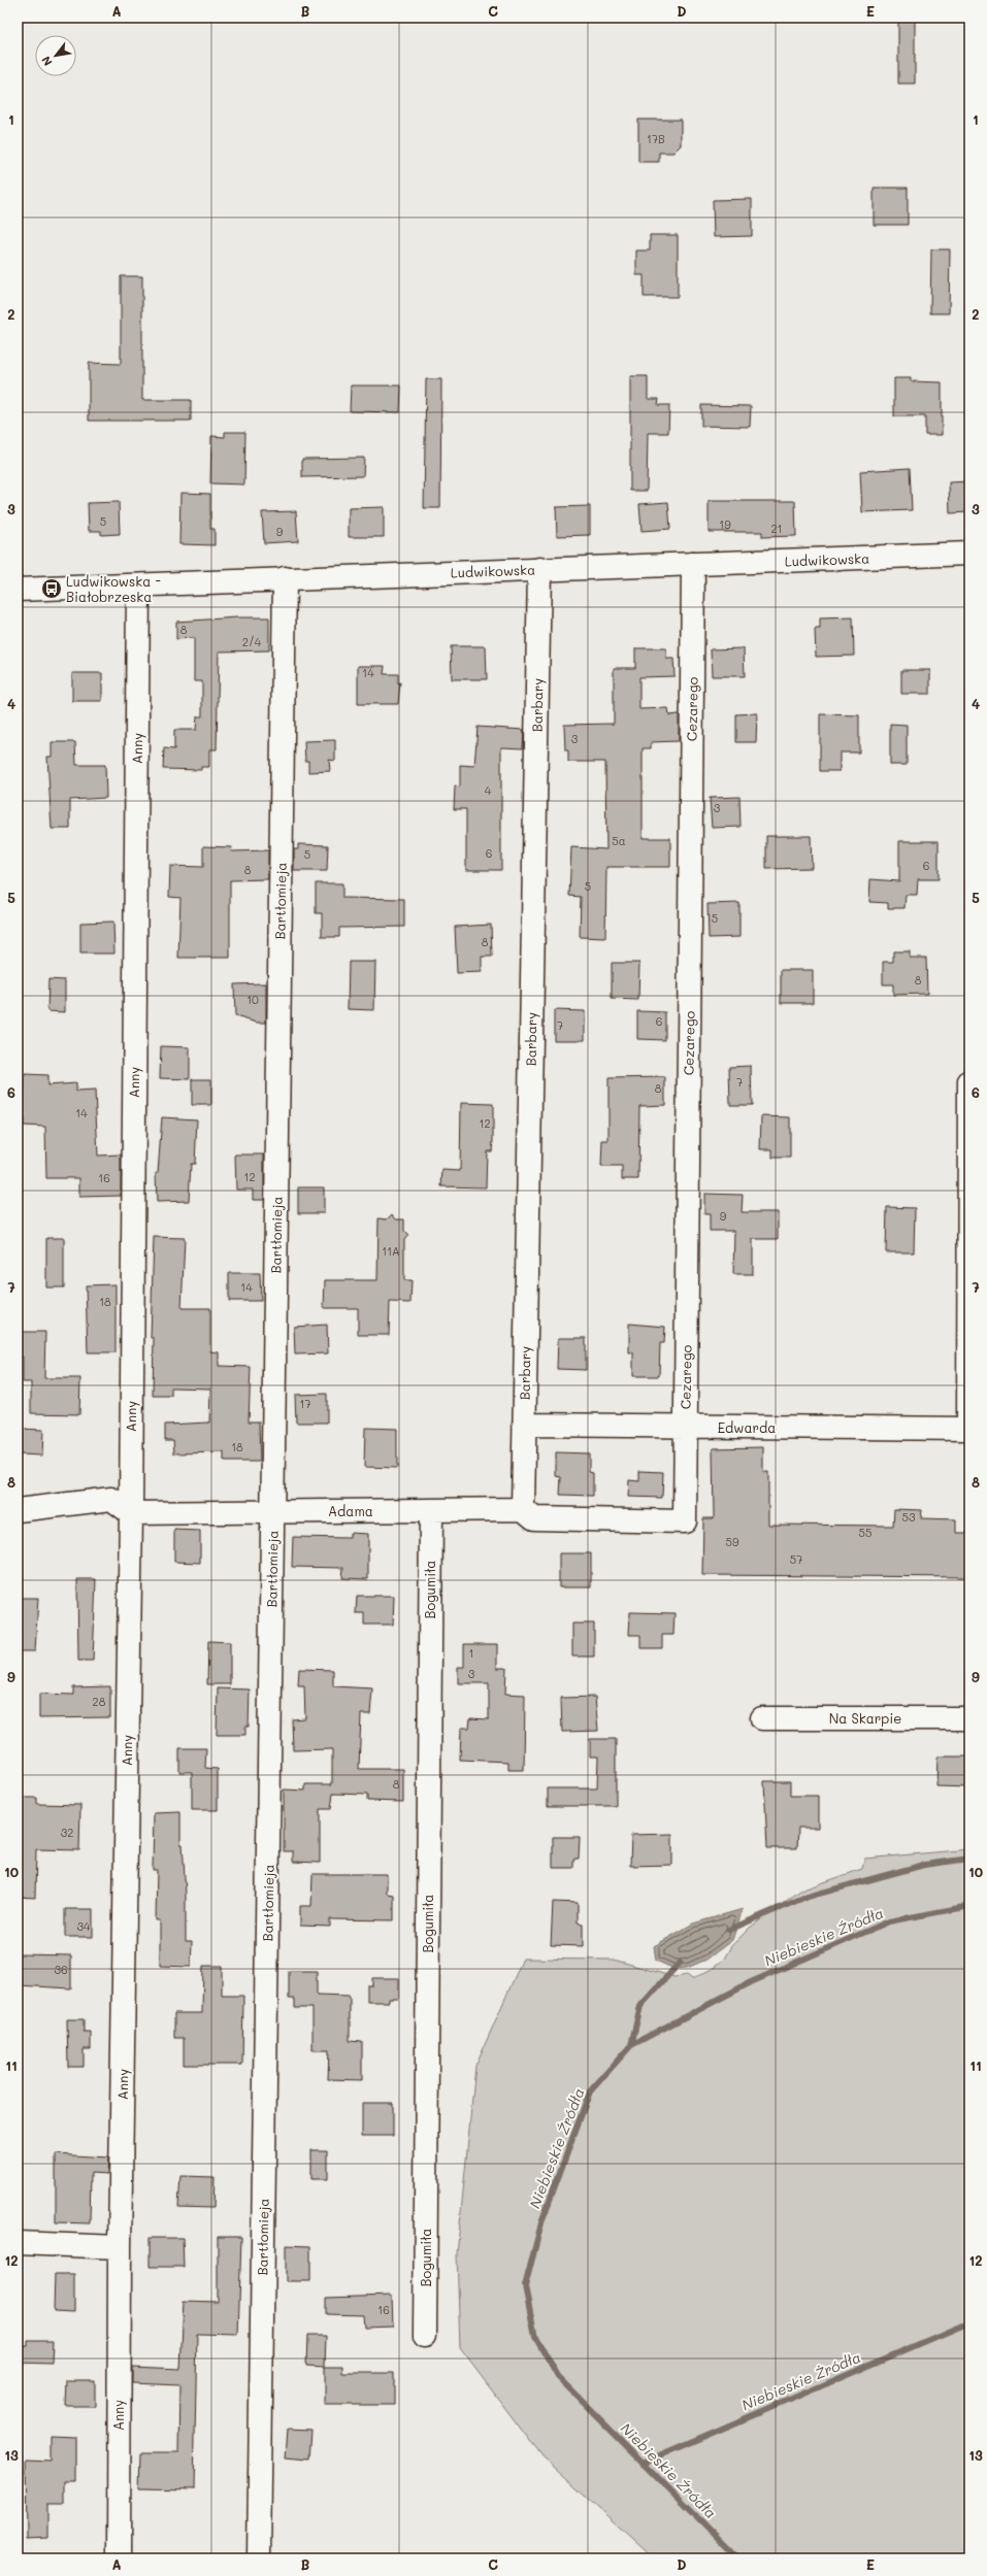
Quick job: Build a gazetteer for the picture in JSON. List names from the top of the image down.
{
  "streets": {
    "street": [
      "Ludwikowska",
      "Barbary",
      "Cezarego",
      "Anny",
      "Bartłomieja",
      "Edwarda",
      "Adama",
      "Bogumiła",
      "Na Skarpie"
    ]
  },
  "crossings": [
    ["Ludwikowska", "Barbary"],
    ["Ludwikowska", "Cezarego"],
    ["Ludwikowska", "Anny"],
    ["Ludwikowska", "Bartłomieja"],
    ["Barbary", "Cezarego"],
    ["Barbary", "Edwarda"],
    ["Barbary", "Adama"],
    ["Cezarego", "Edwarda"],
    ["Cezarego", "Adama"],
    ["Anny", "Adama"],
    ["Bartłomieja", "Adama"],
    ["Adama", "Bogumiła"]
  ],
  "water": ["Niebieskie Źródła", "Niebieskie Żródła"],
  "places": {
    "bus stop": ["Ludwikowska - Białobrzeska"]
  },
  "house_numbers": [
    "17B",
    "5",
    "19",
    "21",
    "9",
    "8",
    "2/4",
    "14",
    "3",
    "4",
    "3",
    "5a",
    "6",
    "5",
    "6",
    "8",
    "5",
    "5",
    "8",
    "8",
    "10",
    "6",
    "7",
    "7",
    "8",
    "14",
    "12",
    "12",
    "16",
    "9",
    "11A",
    "14",
    "18",
    "17",
    "18",
    "53",
    "55",
    "59",
    "57",
    "1",
    "3",
    "28",
    "8",
    "32",
    "34",
    "36",
    "16"
  ],
  "north": "bottom left",
  "grid": {
    "columns": [
      "A",
      "B",
      "C",
      "D",
      "E"
    ],
    "rows": [
      "1",
      "2",
      "3",
      "4",
      "5",
      "6",
      "7",
      "8",
      "9",
      "10",
      "11",
      "12",
      "13"
    ]
  }
}
